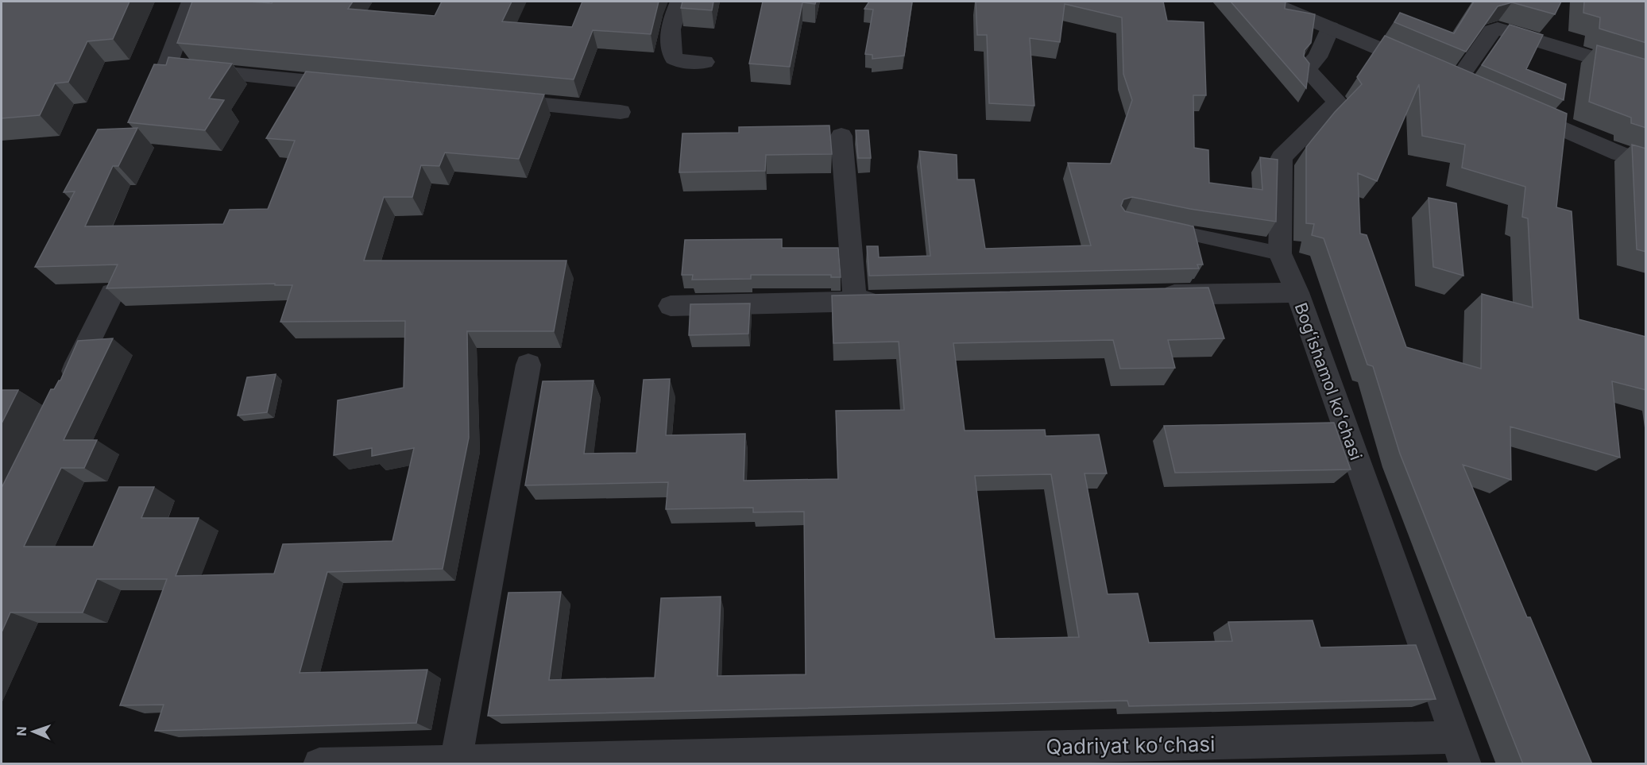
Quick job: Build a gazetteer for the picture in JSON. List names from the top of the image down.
{
  "streets": {
    "street": ["Bogʻishamol koʻchasi", "Qadriyat koʻchasi"]
  },
  "crossings": [
    ["Bogʻishamol koʻchasi", "Qadriyat koʻchasi"]
  ],
  "north": "left"
}
